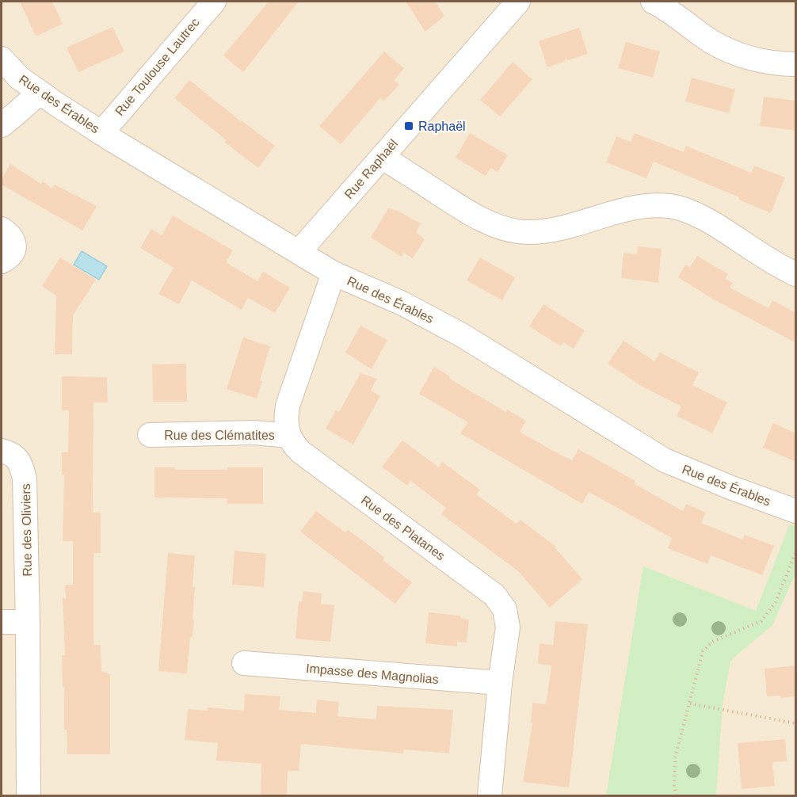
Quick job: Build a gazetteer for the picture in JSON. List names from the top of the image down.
{
  "streets": {
    "street": [
      "Rue Toulouse Lautrec",
      "Rue des Érables",
      "Rue Raphaël",
      "Rue des Clématites",
      "Rue des Platanes",
      "Rue des Oliviers",
      "Impasse des Magnolias"
    ]
  },
  "crossings": [
    ["Rue Toulouse Lautrec", "Rue des Érables"],
    ["Rue des Érables", "Rue Raphaël"],
    ["Rue des Clématites", "Rue des Platanes"],
    ["Rue des Platanes", "Impasse des Magnolias"]
  ],
  "places": {
    "transit": ["Raphaël"]
  }
}
